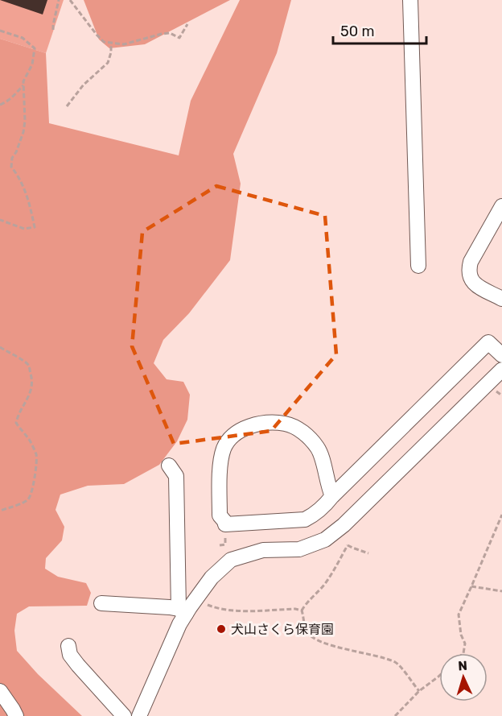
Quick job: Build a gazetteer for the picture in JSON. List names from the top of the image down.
{
  "places": ["犬山さくら保育園"],
  "scale_bar": "50 m",
  "north": "top"
}
